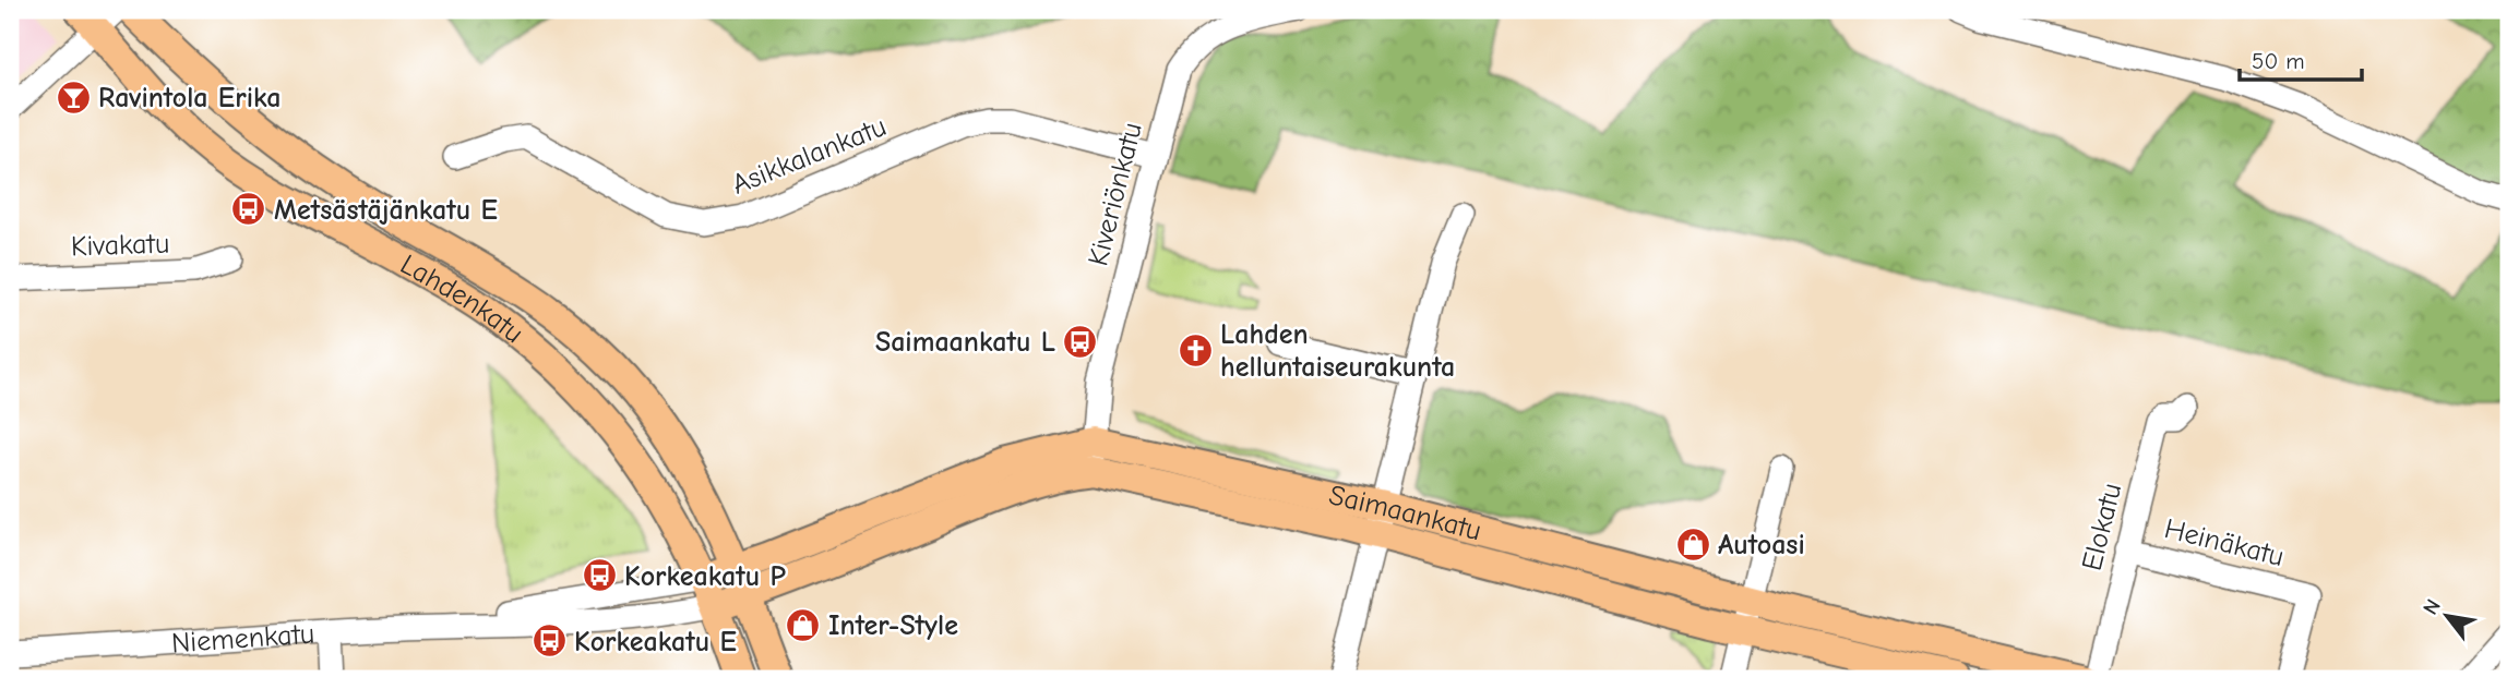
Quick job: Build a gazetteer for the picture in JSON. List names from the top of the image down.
{
  "streets": {
    "main road": ["Lahdenkatu", "Saimaankatu", "Niemenkatu"],
    "street": [
      "Asikkalankatu",
      "Kiveriönkatu",
      "Kivakatu",
      "Elokatu",
      "Heinäkatu"
    ]
  },
  "crossings": [
    ["Asikkalankatu", "Kiveriönkatu"],
    ["Kiveriönkatu", "Saimaankatu"],
    ["Lahdenkatu", "Saimaankatu"],
    ["Lahdenkatu", "Niemenkatu"],
    ["Saimaankatu", "Niemenkatu"],
    ["Elokatu", "Heinäkatu"]
  ],
  "places": {
    "bar": ["Ravintola Erika"],
    "bus stop": [
      "Metsästäjänkatu E",
      "Saimaankatu L",
      "Korkeakatu P",
      "Korkeakatu E"
    ],
    "church": ["Lahden helluntaiseurakunta"],
    "shop": ["Autoasi", "Inter-Style"]
  },
  "scale_bar": "50 m",
  "north": "top left"
}
